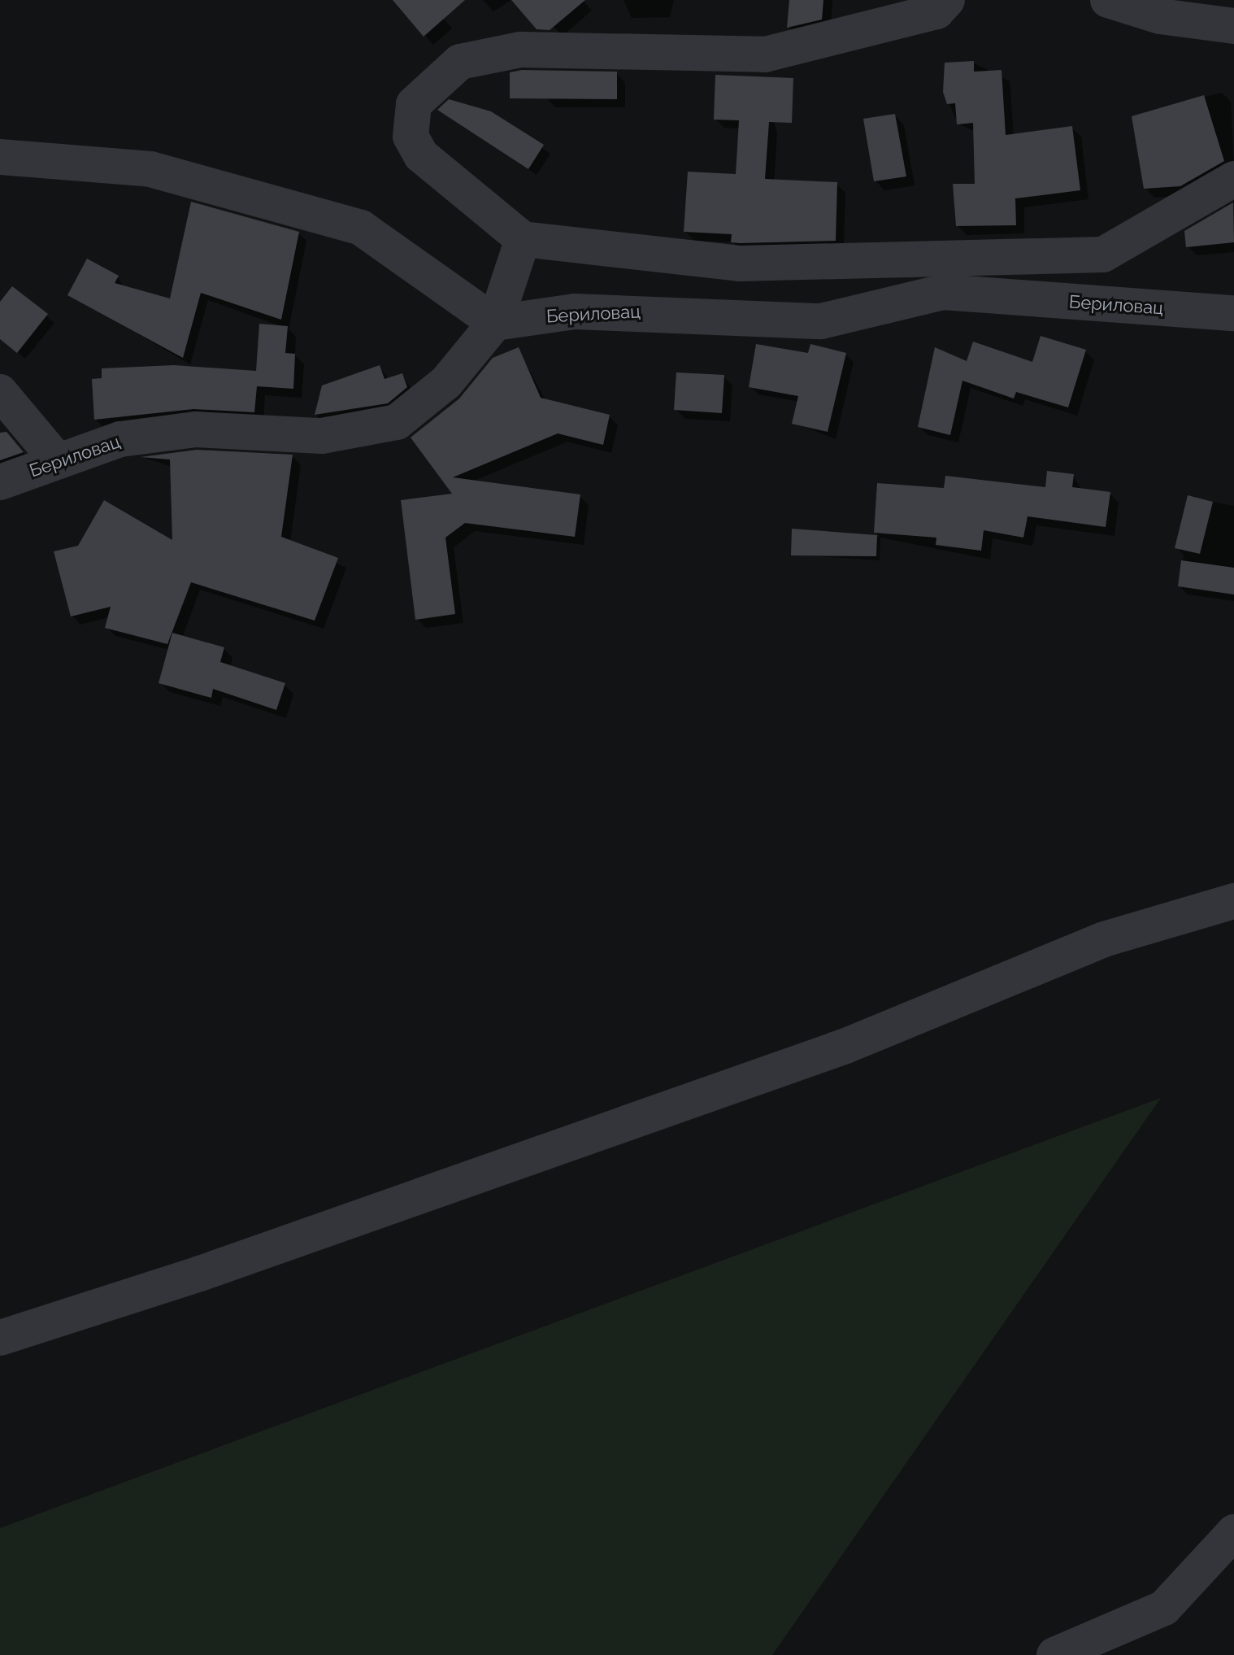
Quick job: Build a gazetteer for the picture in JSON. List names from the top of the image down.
{
  "streets": {
    "street": ["Бериловац"]
  }
}
